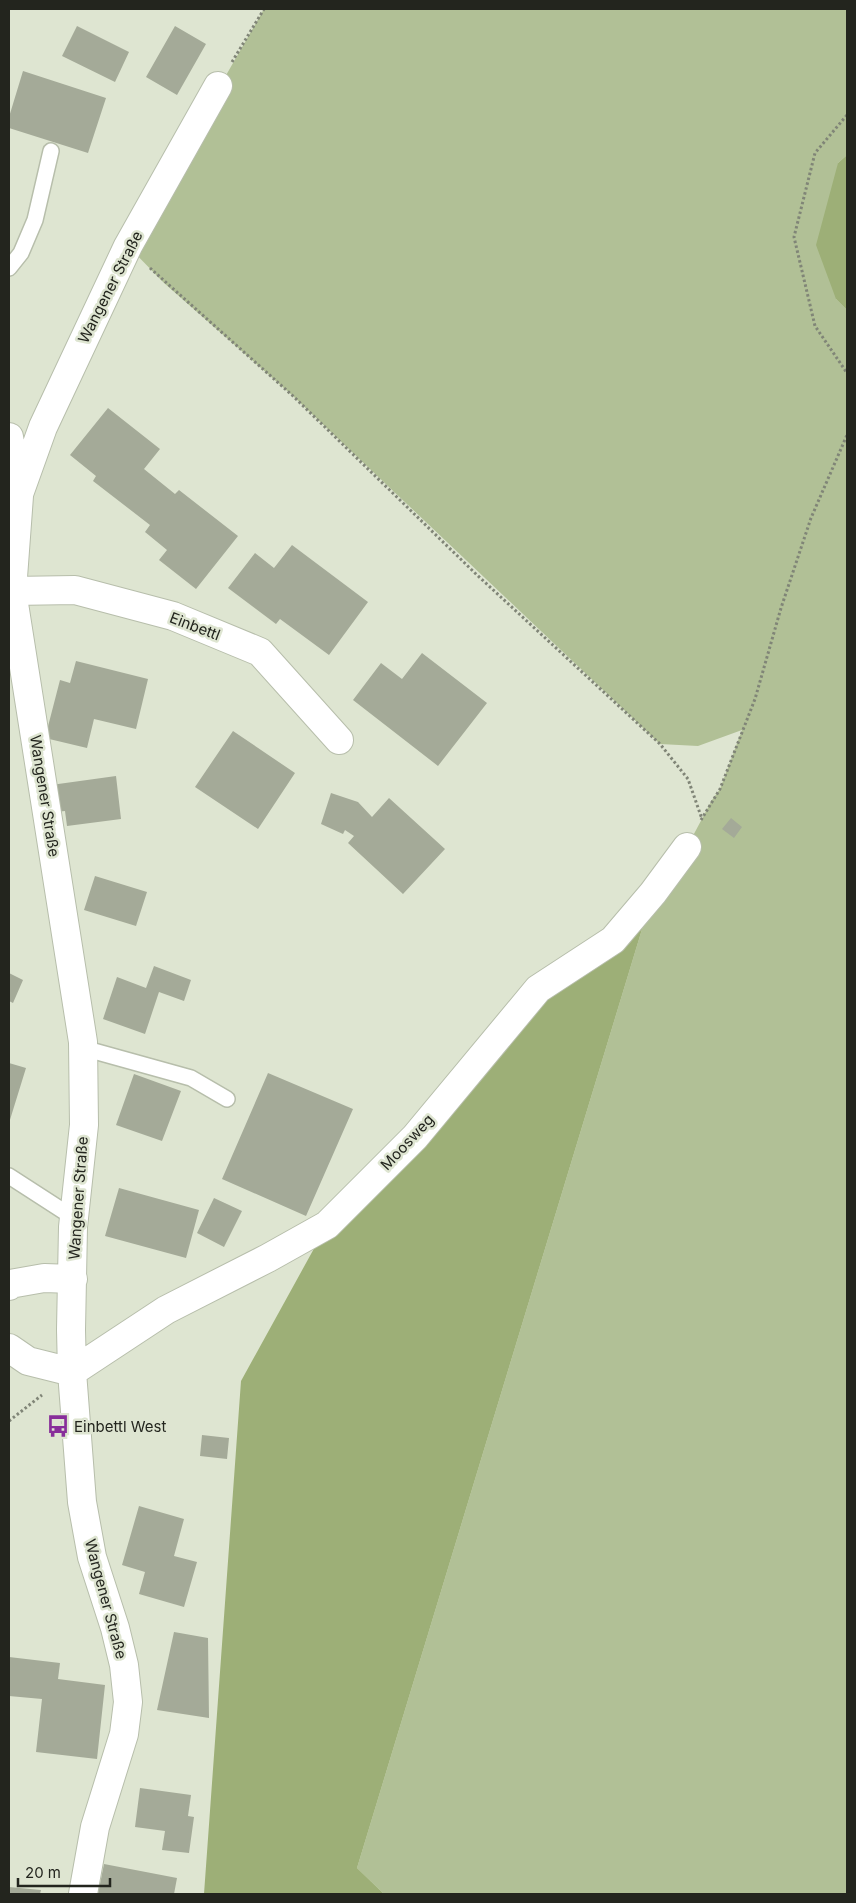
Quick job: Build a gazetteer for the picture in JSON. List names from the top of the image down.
{
  "streets": {
    "street": ["Wangener Straße", "Einbettl", "Moosweg"]
  },
  "crossings": [
    ["Wangener Straße", "Einbettl"],
    ["Wangener Straße", "Moosweg"]
  ],
  "places": {
    "bus stop": ["Einbettl West"]
  },
  "scale_bar": "20 m"
}
